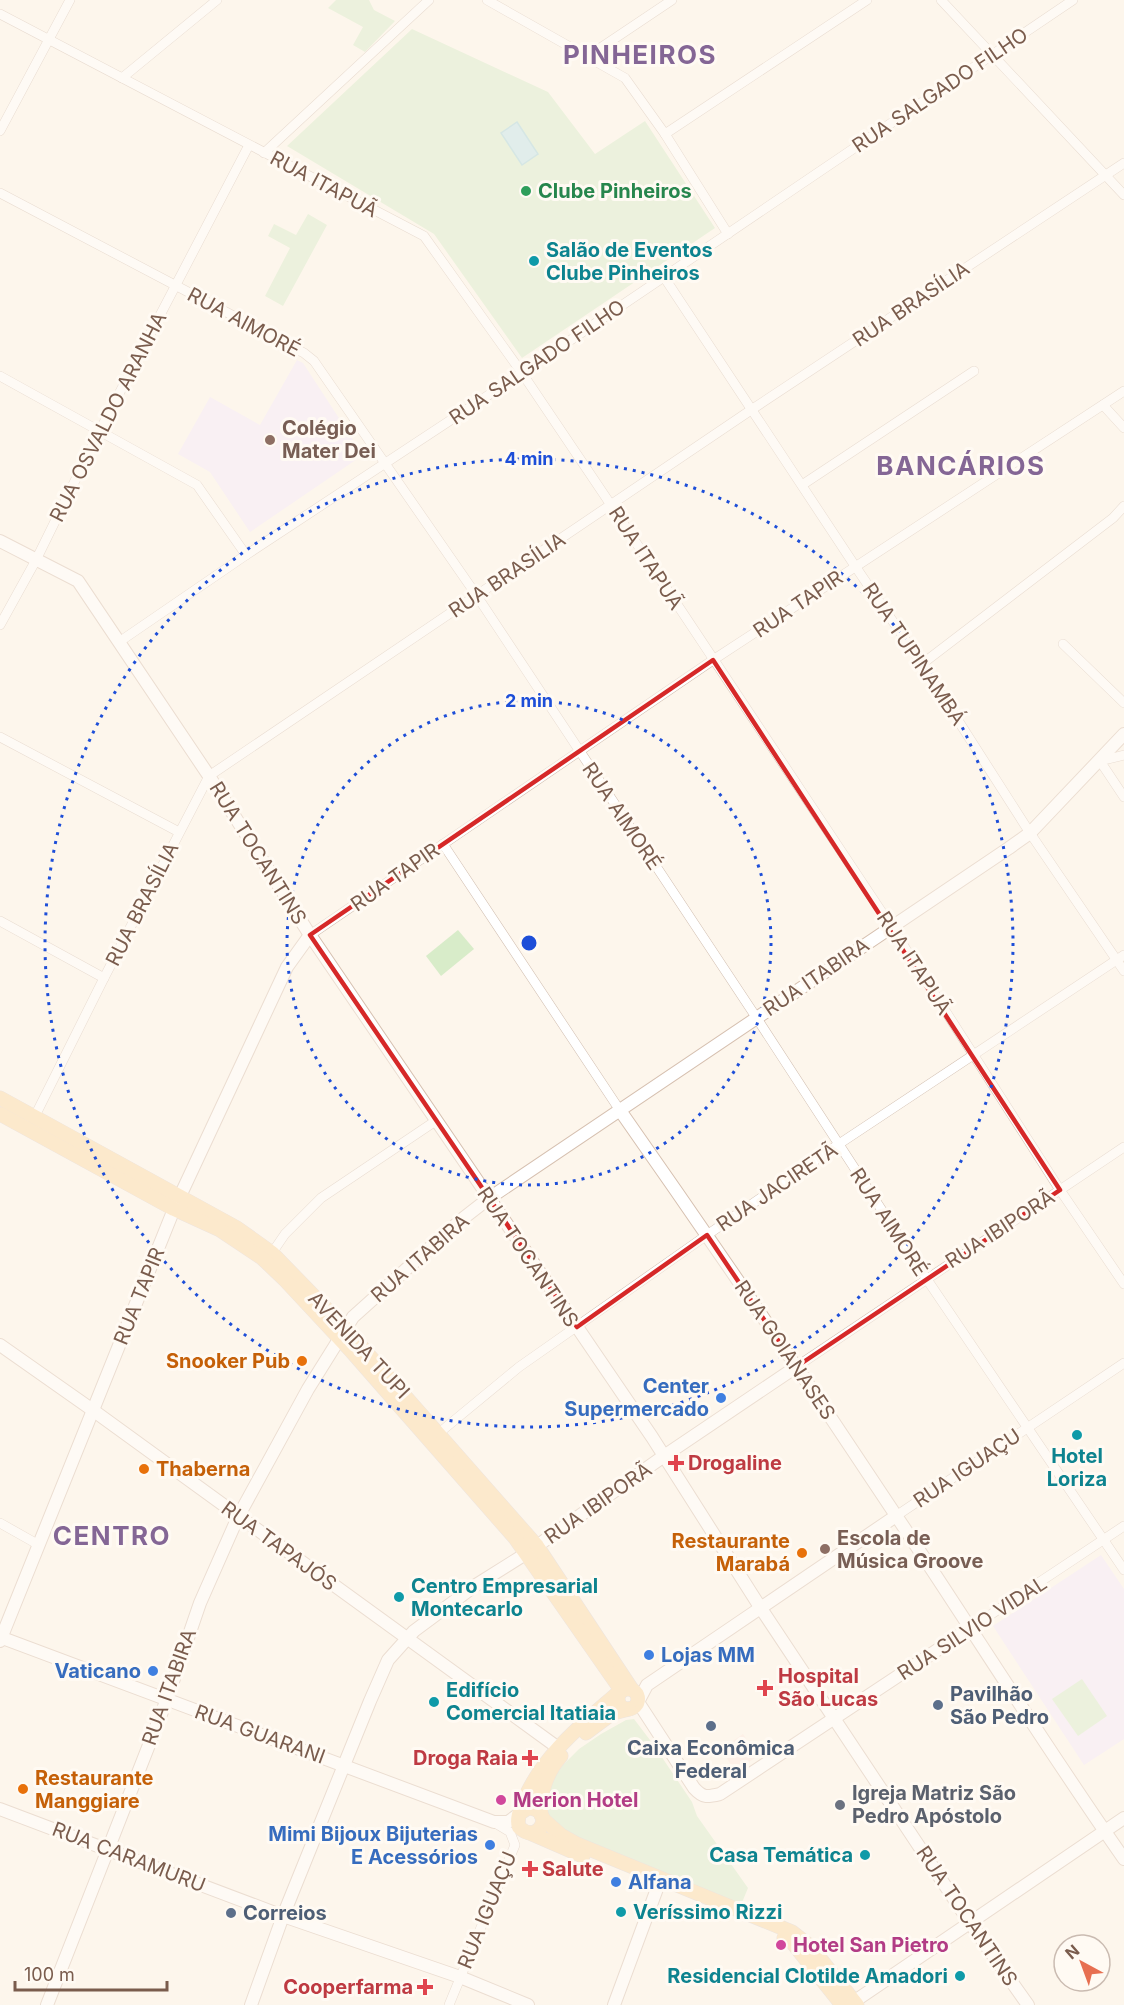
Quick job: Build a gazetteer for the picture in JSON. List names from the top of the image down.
{
  "streets": {
    "main road": ["AVENIDA TUPI", "RUA IGUAÇU"],
    "street": [
      "RUA SALGADO FILHO",
      "RUA ITAPUÃ",
      "RUA BRASÍLIA",
      "RUA AIMORÉ",
      "RUA OSVALDO ARANHA",
      "RUA TAPIR",
      "RUA TUPINAMBÁ",
      "RUA TOCANTINS",
      "RUA ITABIRA",
      "RUA JACIRETÃ",
      "RUA IBIPORÃ",
      "RUA GOIANASES",
      "RUA TAPAJÓS",
      "RUA SILVIO VIDAL",
      "RUA GUARANI",
      "RUA CARAMURU"
    ]
  },
  "crossings": [
    ["RUA SALGADO FILHO", "RUA ITAPUÃ"],
    ["RUA SALGADO FILHO", "RUA AIMORÉ"],
    ["RUA SALGADO FILHO", "RUA TUPINAMBÁ"],
    ["RUA SALGADO FILHO", "RUA TOCANTINS"],
    ["RUA ITAPUÃ", "RUA BRASÍLIA"],
    ["RUA ITAPUÃ", "RUA OSVALDO ARANHA"],
    ["RUA ITAPUÃ", "RUA TAPIR"],
    ["RUA ITAPUÃ", "RUA ITABIRA"],
    ["RUA ITAPUÃ", "RUA JACIRETÃ"],
    ["RUA ITAPUÃ", "RUA IBIPORÃ"],
    ["RUA BRASÍLIA", "RUA AIMORÉ"],
    ["RUA BRASÍLIA", "RUA TUPINAMBÁ"],
    ["RUA BRASÍLIA", "RUA TOCANTINS"],
    ["RUA BRASÍLIA", "AVENIDA TUPI"],
    ["RUA AIMORÉ", "RUA OSVALDO ARANHA"],
    ["RUA AIMORÉ", "RUA TAPIR"],
    ["RUA AIMORÉ", "RUA ITABIRA"],
    ["RUA AIMORÉ", "RUA JACIRETÃ"],
    ["RUA AIMORÉ", "RUA IBIPORÃ"],
    ["RUA AIMORÉ", "RUA IGUAÇU"],
    ["RUA AIMORÉ", "RUA SILVIO VIDAL"],
    ["RUA OSVALDO ARANHA", "RUA TOCANTINS"],
    ["RUA TAPIR", "RUA TUPINAMBÁ"],
    ["RUA TAPIR", "RUA TOCANTINS"],
    ["RUA TAPIR", "AVENIDA TUPI"],
    ["RUA TAPIR", "RUA GOIANASES"],
    ["RUA TAPIR", "RUA TAPAJÓS"],
    ["RUA TAPIR", "RUA GUARANI"],
    ["RUA TUPINAMBÁ", "RUA ITABIRA"],
    ["RUA TUPINAMBÁ", "RUA JACIRETÃ"],
    ["RUA TOCANTINS", "RUA ITABIRA"],
    ["RUA TOCANTINS", "RUA JACIRETÃ"],
    ["RUA TOCANTINS", "RUA IBIPORÃ"],
    ["RUA TOCANTINS", "RUA IGUAÇU"],
    ["RUA TOCANTINS", "RUA SILVIO VIDAL"],
    ["RUA ITABIRA", "AVENIDA TUPI"],
    ["RUA ITABIRA", "RUA GOIANASES"],
    ["RUA ITABIRA", "RUA TAPAJÓS"],
    ["RUA ITABIRA", "RUA GUARANI"],
    ["RUA ITABIRA", "RUA CARAMURU"],
    ["RUA JACIRETÃ", "AVENIDA TUPI"],
    ["RUA JACIRETÃ", "RUA GOIANASES"],
    ["RUA IBIPORÃ", "AVENIDA TUPI"],
    ["RUA IBIPORÃ", "RUA GOIANASES"],
    ["RUA IBIPORÃ", "RUA TAPAJÓS"],
    ["RUA IBIPORÃ", "RUA GUARANI"],
    ["RUA IBIPORÃ", "RUA CARAMURU"],
    ["RUA GOIANASES", "RUA IGUAÇU"],
    ["RUA GOIANASES", "RUA SILVIO VIDAL"],
    ["RUA IGUAÇU", "RUA SILVIO VIDAL"],
    ["RUA IGUAÇU", "RUA GUARANI"],
    ["RUA IGUAÇU", "RUA CARAMURU"]
  ],
  "districts": ["PINHEIROS", "BANCÁRIOS", "CENTRO"],
  "places": {
    "other": [
      "Clube Pinheiros",
      "Salão de Eventos Clube Pinheiros",
      "Colégio Mater Dei",
      "Snooker Pub",
      "Center Supermercado",
      "Hotel Loriza",
      "Thaberna",
      "Escola de Música Groove",
      "Restaurante Marabá",
      "Centro Empresarial Montecarlo",
      "Lojas MM",
      "Vaticano",
      "Edifício Comercial Itatiaia",
      "Pavilhão São Pedro",
      "Caixa Econômica Federal",
      "Restaurante Manggiare",
      "Merion Hotel",
      "Igreja Matriz São Pedro Apóstolo",
      "Mimi Bijoux Bijuterias E Acessórios",
      "Casa Temática",
      "Alfana",
      "Veríssimo Rizzi",
      "Correios",
      "Hotel San Pietro",
      "Residencial Clotilde Amadori"
    ],
    "health": [
      "Drogaline",
      "Hospital São Lucas",
      "Droga Raia",
      "Salute",
      "Cooperfarma"
    ]
  },
  "scale_bar": "100 m",
  "north": "top left",
  "rings": ["4 min", "2 min"]
}
